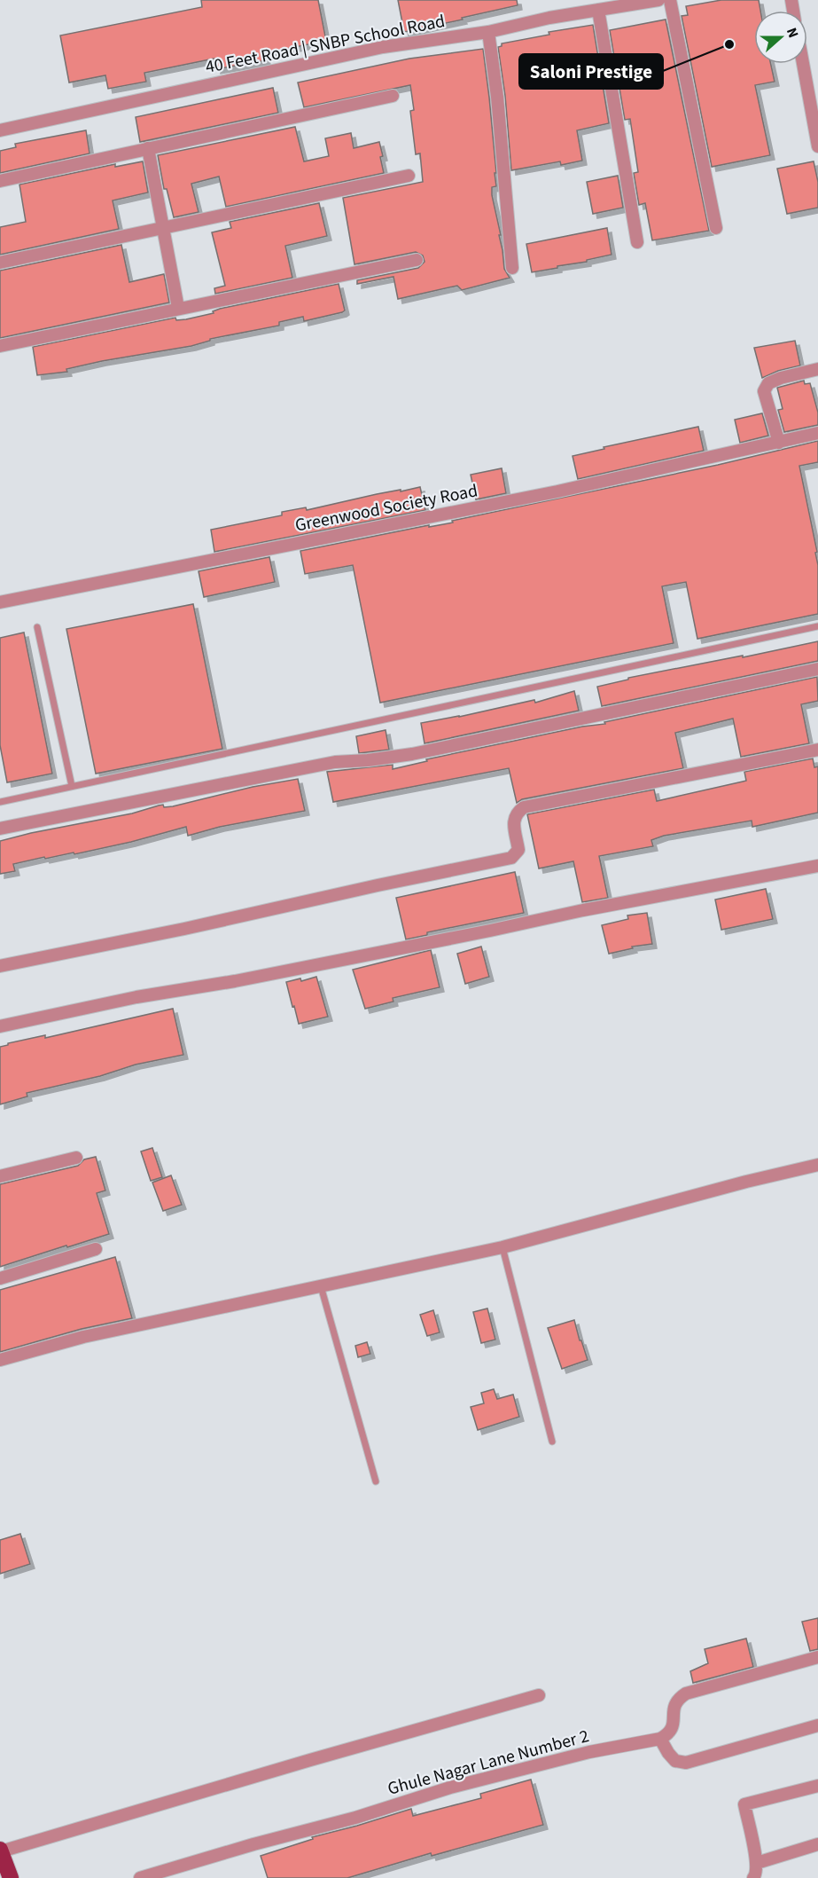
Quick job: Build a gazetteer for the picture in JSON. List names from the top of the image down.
{
  "streets": {
    "street": ["40 Feet Road | SNBP School Road", "Greenwood Society Road", "Ghule Nagar Lane Number 2"]
  },
  "places": ["Saloni Prestige"],
  "north": "right"
}
